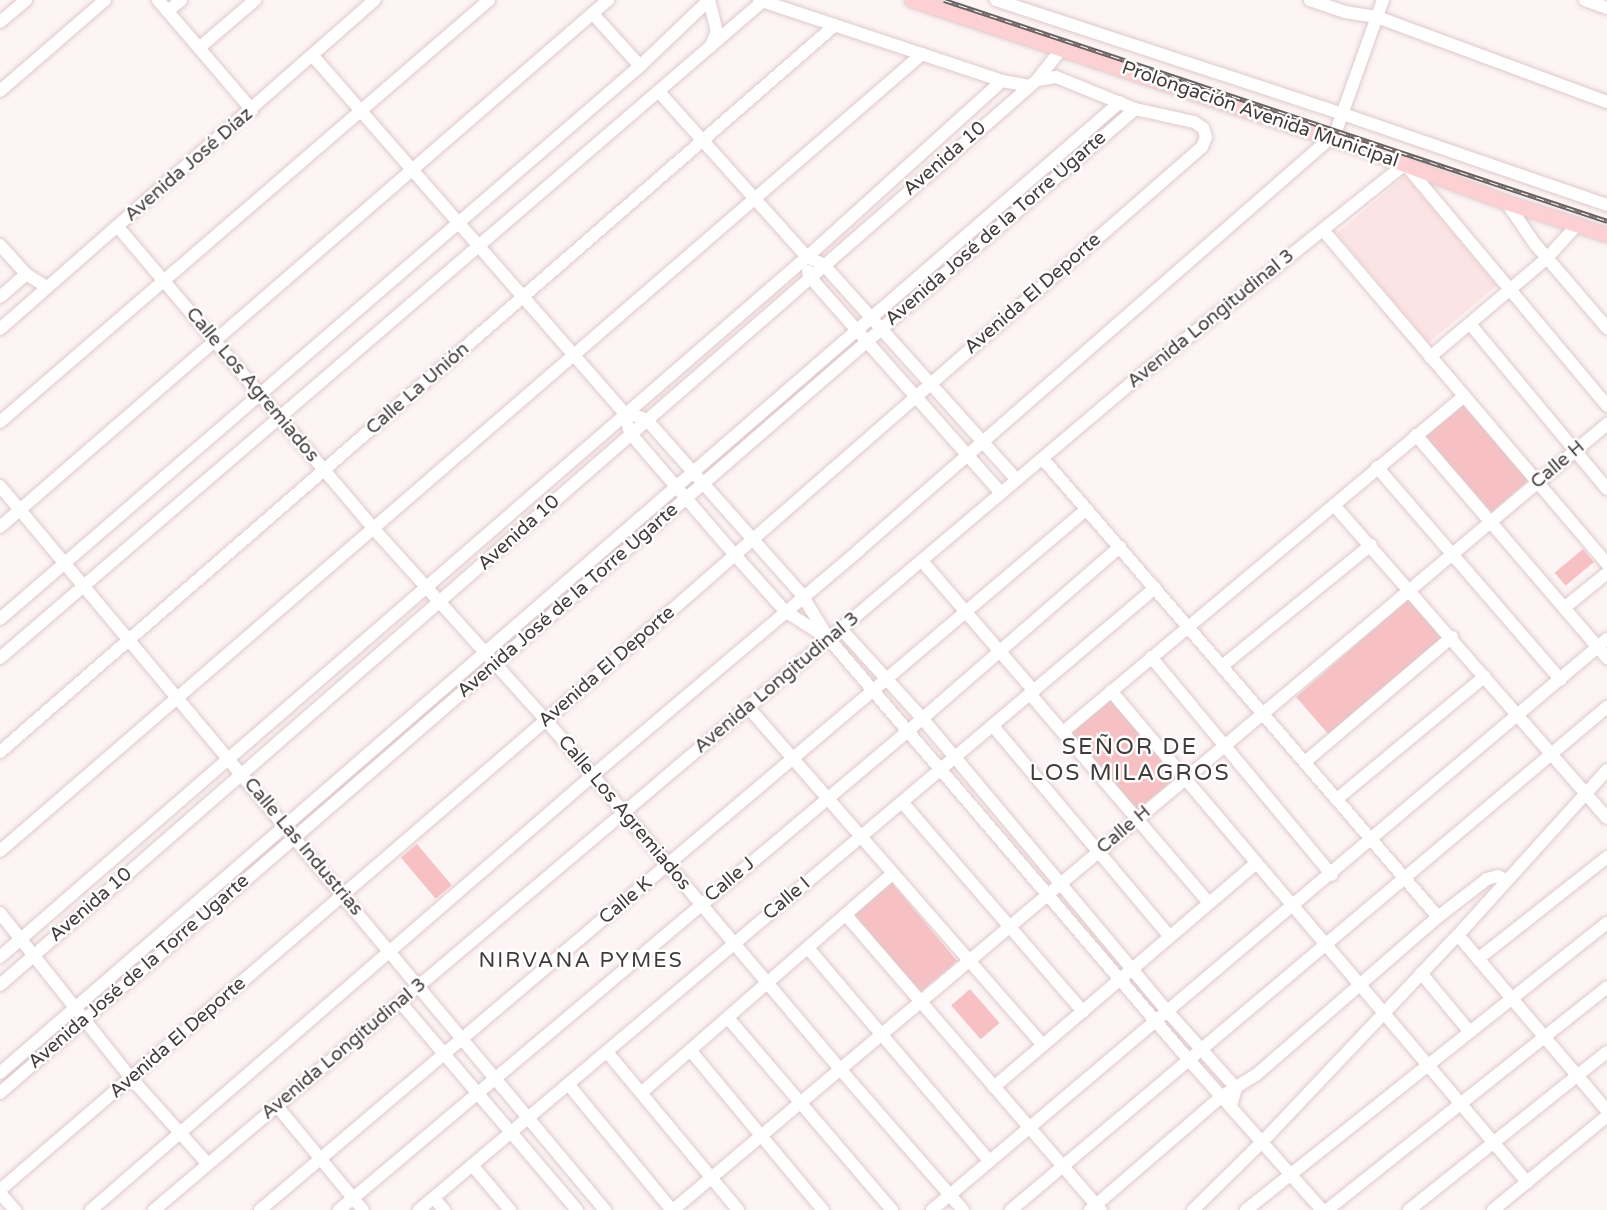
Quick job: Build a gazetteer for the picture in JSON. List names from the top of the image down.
{
  "streets": {
    "main road": ["Prolongación Avenida Municipal"],
    "street": [
      "Avenida 10",
      "Avenida José Díaz",
      "Avenida José de la Torre Ugarte",
      "Avenida El Deporte",
      "Avenida Longitudinal 3",
      "Calle Los Agremiados",
      "Calle La Unión",
      "Calle H",
      "Calle Las Industrias",
      "Calle J",
      "Calle I",
      "Calle K"
    ]
  },
  "crossings": [
    ["Prolongación Avenida Municipal", "Avenida 10"],
    ["Prolongación Avenida Municipal", "Avenida Longitudinal 3"],
    ["Avenida 10", "Calle Los Agremiados"],
    ["Avenida 10", "Calle Las Industrias"],
    ["Avenida José Díaz", "Calle Los Agremiados"],
    ["Avenida José de la Torre Ugarte", "Avenida El Deporte"],
    ["Avenida José de la Torre Ugarte", "Calle Los Agremiados"],
    ["Avenida José de la Torre Ugarte", "Calle Las Industrias"],
    ["Avenida El Deporte", "Calle Los Agremiados"],
    ["Avenida El Deporte", "Calle Las Industrias"],
    ["Avenida Longitudinal 3", "Calle Los Agremiados"],
    ["Avenida Longitudinal 3", "Calle Las Industrias"],
    ["Calle Los Agremiados", "Calle La Unión"],
    ["Calle Los Agremiados", "Calle H"],
    ["Calle Los Agremiados", "Calle J"],
    ["Calle Los Agremiados", "Calle I"],
    ["Calle Los Agremiados", "Calle K"],
    ["Calle La Unión", "Calle Las Industrias"],
    ["Calle Las Industrias", "Calle J"],
    ["Calle Las Industrias", "Calle I"],
    ["Calle Las Industrias", "Calle K"]
  ],
  "districts": ["SEÑOR DE LOS MILAGROS", "NIRVANA PYMES"]
}
